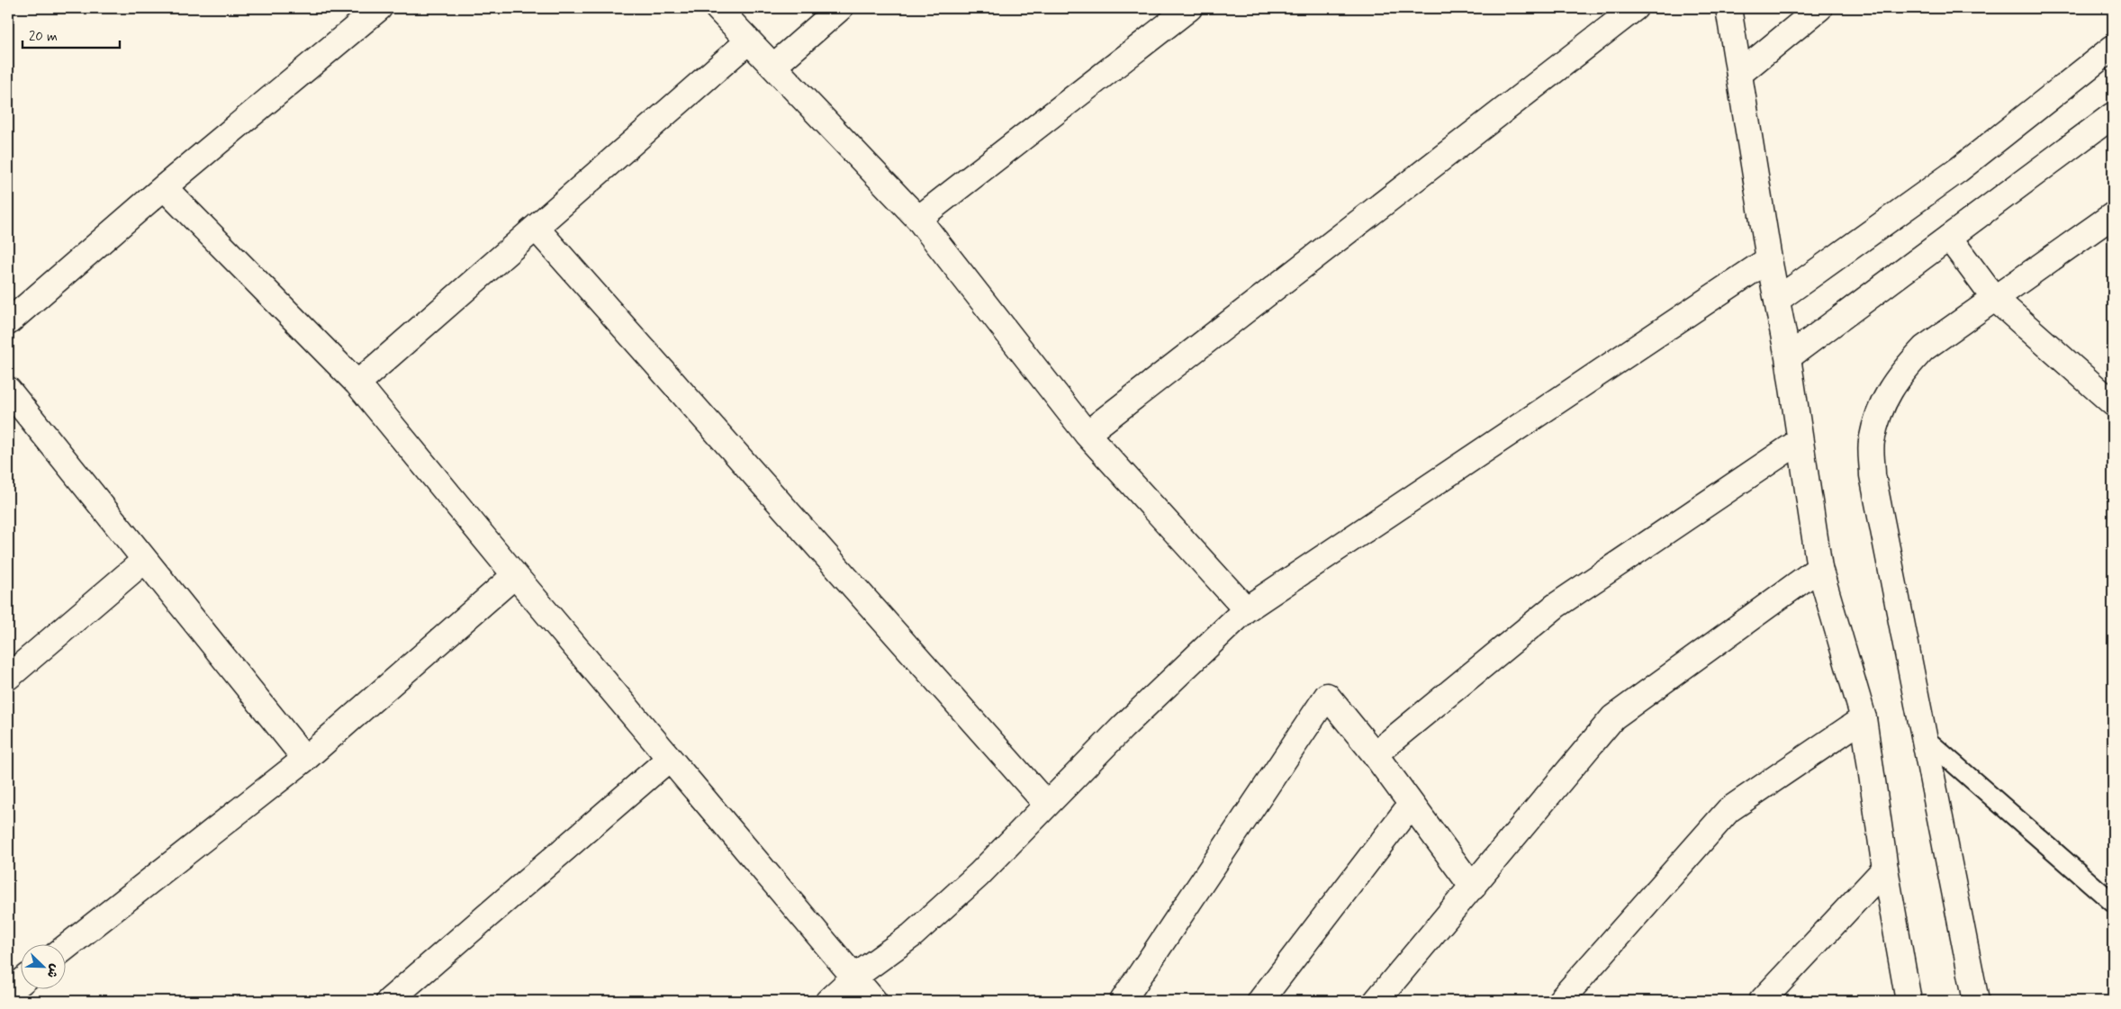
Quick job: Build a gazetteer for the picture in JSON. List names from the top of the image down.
{
  "scale_bar": "20 m",
  "north": "bottom right"
}
